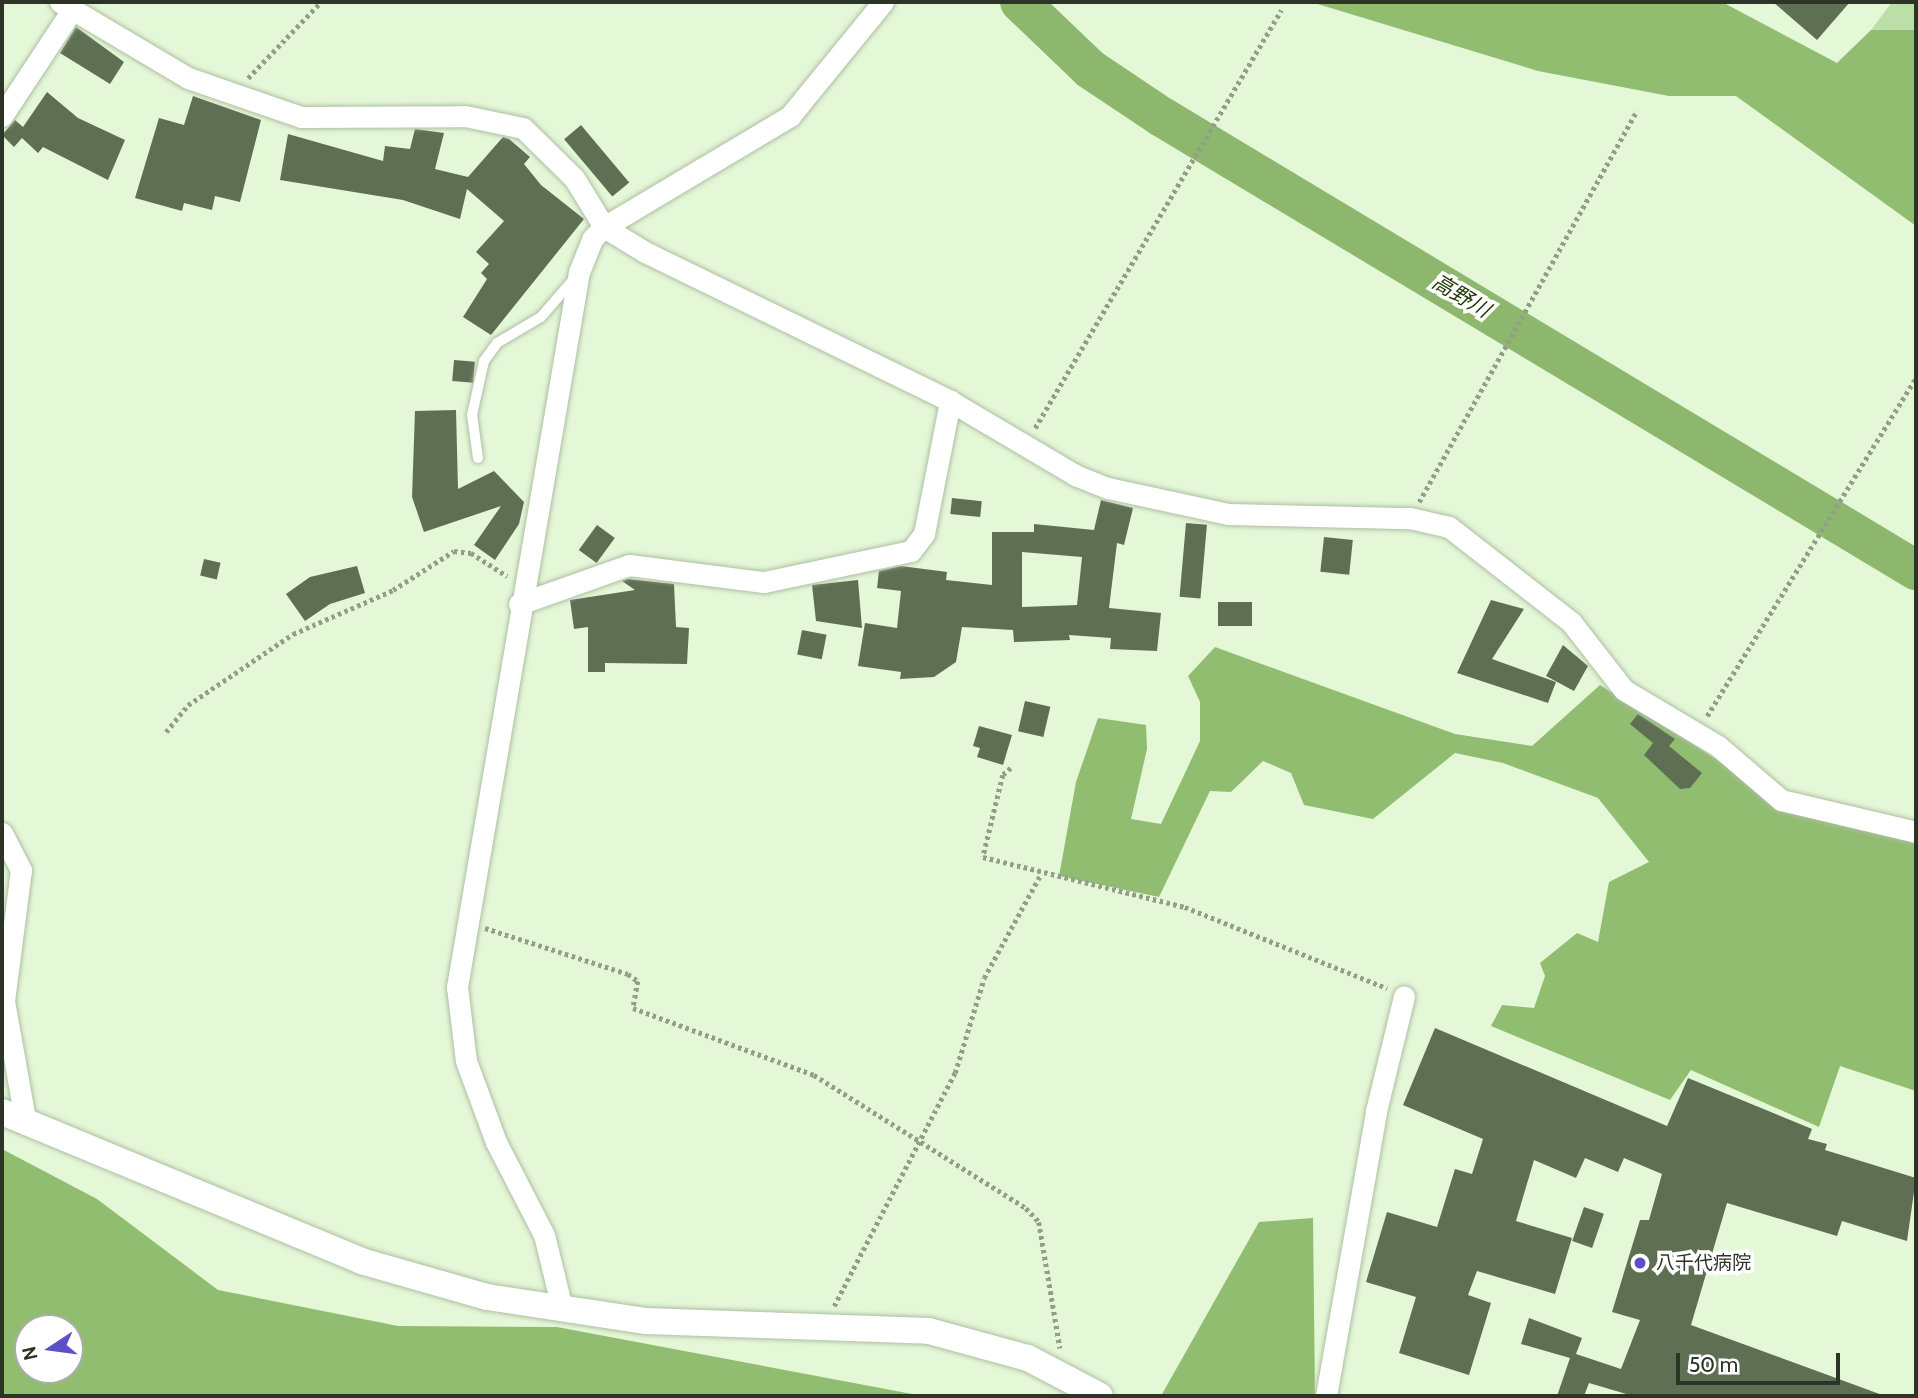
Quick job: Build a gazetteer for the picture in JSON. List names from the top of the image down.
{
  "water": ["高野川"],
  "places": ["八千代病院"],
  "scale_bar": "50 m",
  "north": "left"
}
